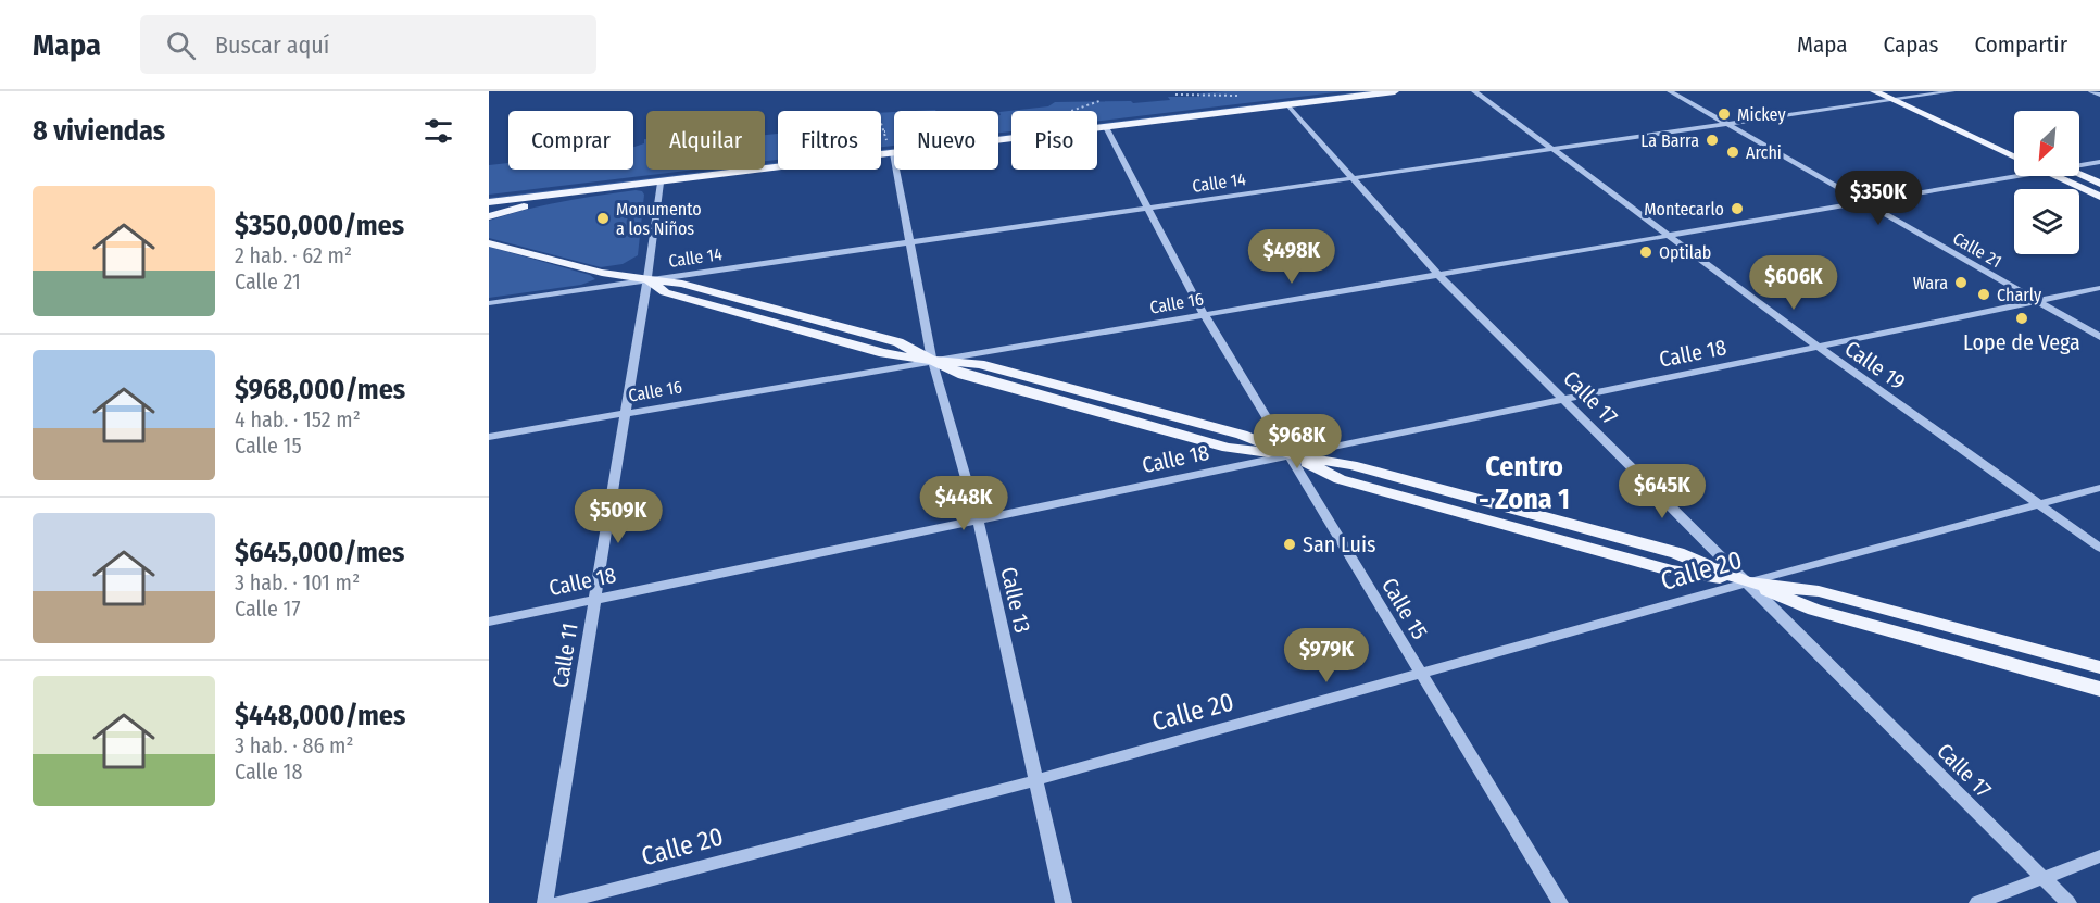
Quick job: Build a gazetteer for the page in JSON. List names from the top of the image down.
{
  "streets": {
    "street": [
      "Calle 14",
      "Calle 21",
      "Calle 16",
      "Calle 18",
      "Calle 19",
      "Calle 17",
      "Calle 20",
      "Calle 13",
      "Calle 15",
      "Calle 11"
    ]
  },
  "crossings": [
    ["Calle 14", "Calle 21"],
    ["Calle 14", "Calle 19"],
    ["Calle 14", "Calle 17"],
    ["Calle 14", "Calle 13"],
    ["Calle 14", "Calle 15"],
    ["Calle 14", "Calle 11"],
    ["Calle 21", "Calle 16"],
    ["Calle 21", "Calle 18"],
    ["Calle 16", "Calle 19"],
    ["Calle 16", "Calle 17"],
    ["Calle 16", "Calle 13"],
    ["Calle 16", "Calle 15"],
    ["Calle 16", "Calle 11"],
    ["Calle 18", "Calle 19"],
    ["Calle 18", "Calle 17"],
    ["Calle 18", "Calle 13"],
    ["Calle 18", "Calle 15"],
    ["Calle 18", "Calle 11"],
    ["Calle 19", "Calle 20"],
    ["Calle 17", "Calle 20"],
    ["Calle 20", "Calle 13"],
    ["Calle 20", "Calle 15"]
  ],
  "districts": ["Centro - Zona 1"],
  "places": [
    "Mickey",
    "La Barra",
    "Archi",
    "Montecarlo",
    "Monumento a los Niños",
    "Optilab",
    "Wara",
    "Charly",
    "Lope de Vega",
    "San Luis"
  ],
  "north": "bottom left",
  "page": {
    "header": "Mapa",
    "search": "Buscar aquí",
    "nav": ["Mapa", "Capas", "Compartir"],
    "heading": "8 viviendas",
    "chip": [
      "Comprar",
      "Alquilar",
      "Filtros",
      "Nuevo",
      "Piso"
    ],
    "list": [
      {
        "name": "$350,000/mes",
        "note": "2 hab. · 62 m² · Calle 21"
      },
      {
        "name": "$968,000/mes",
        "note": "4 hab. · 152 m² · Calle 15"
      },
      {
        "name": "$645,000/mes",
        "note": "3 hab. · 101 m² · Calle 17"
      },
      {
        "name": "$448,000/mes",
        "note": "3 hab. · 86 m² · Calle 18"
      }
    ],
    "price": [
      "$350K",
      "$498K",
      "$606K",
      "$968K",
      "$645K",
      "$448K",
      "$509K",
      "$979K"
    ]
  }
}
